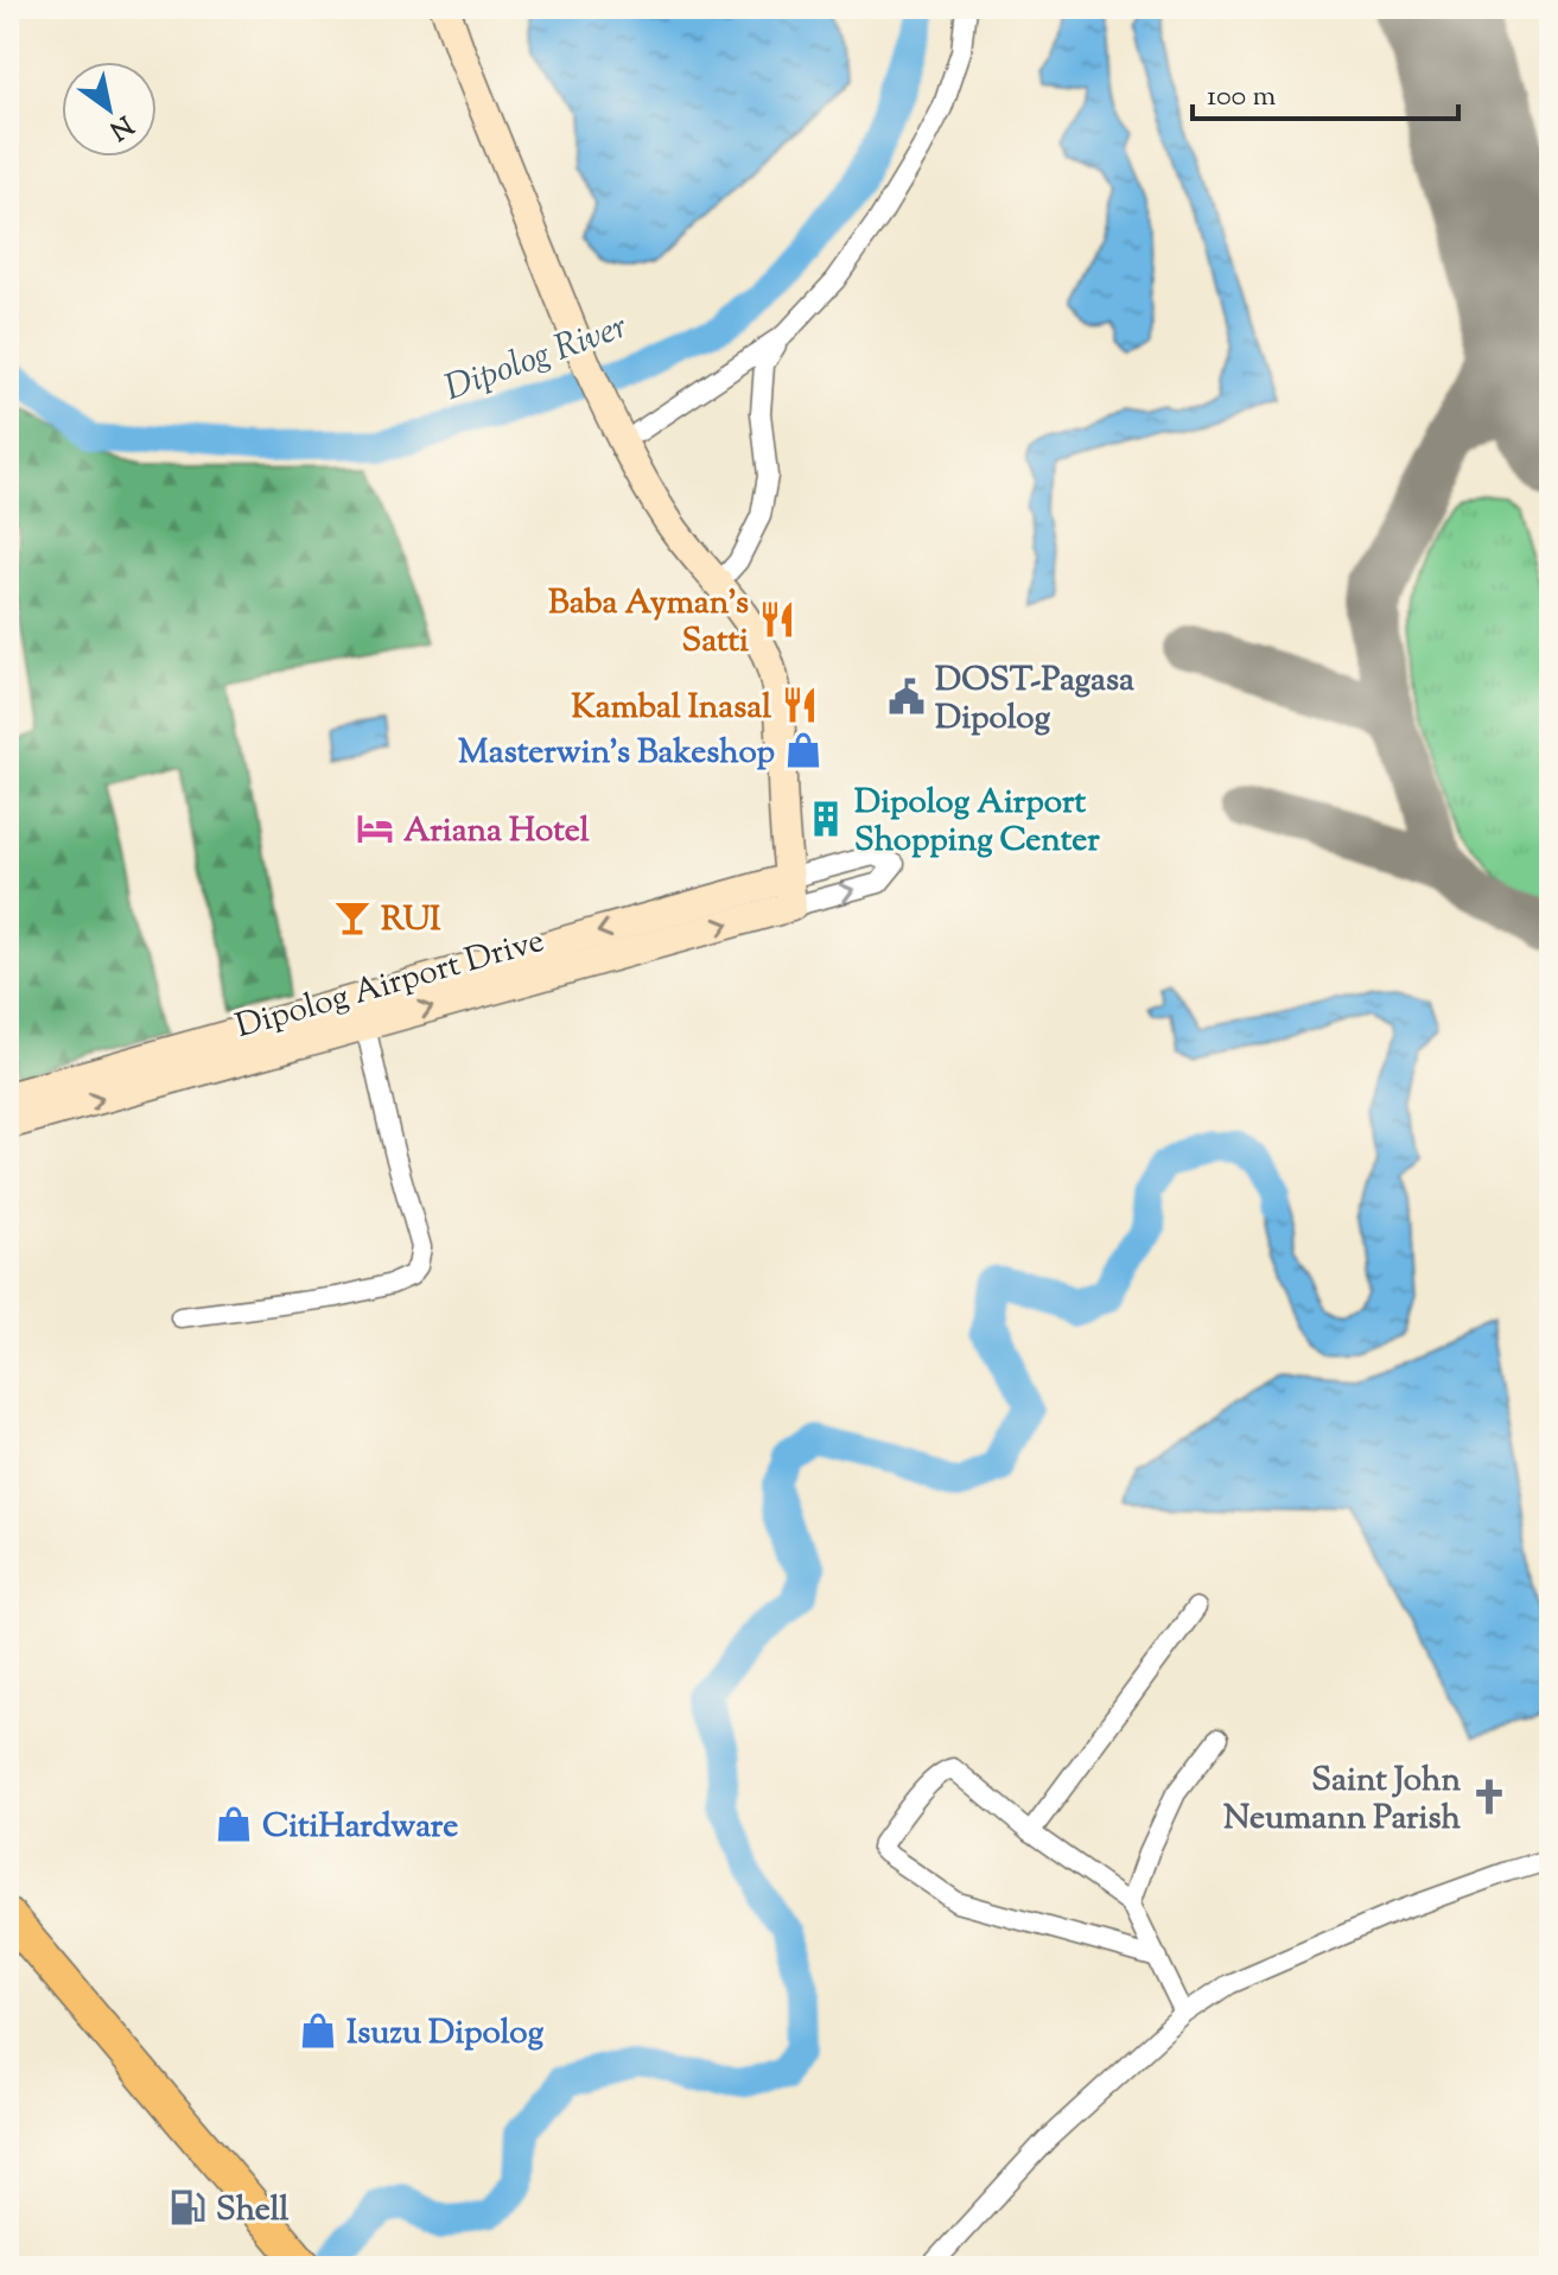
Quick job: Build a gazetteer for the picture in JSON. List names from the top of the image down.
{
  "streets": {
    "main road": ["Dipolog Airport Drive"]
  },
  "water": ["Dipolog River"],
  "places": {
    "restaurant": ["Baba Ayman's Satti", "Kambal Inasal"],
    "public building": ["DOST-Pagasa Dipolog"],
    "shop": ["Masterwin's Bakeshop", "CitiHardware", "Isuzu Dipolog"],
    "building": ["Dipolog Airport Shopping Center"],
    "hotel": ["Ariana Hotel"],
    "bar": ["RUI"],
    "church": ["Saint John Neumann Parish"],
    "fuel station": ["Shell"]
  },
  "scale_bar": "100 m",
  "north": "bottom right"
}
